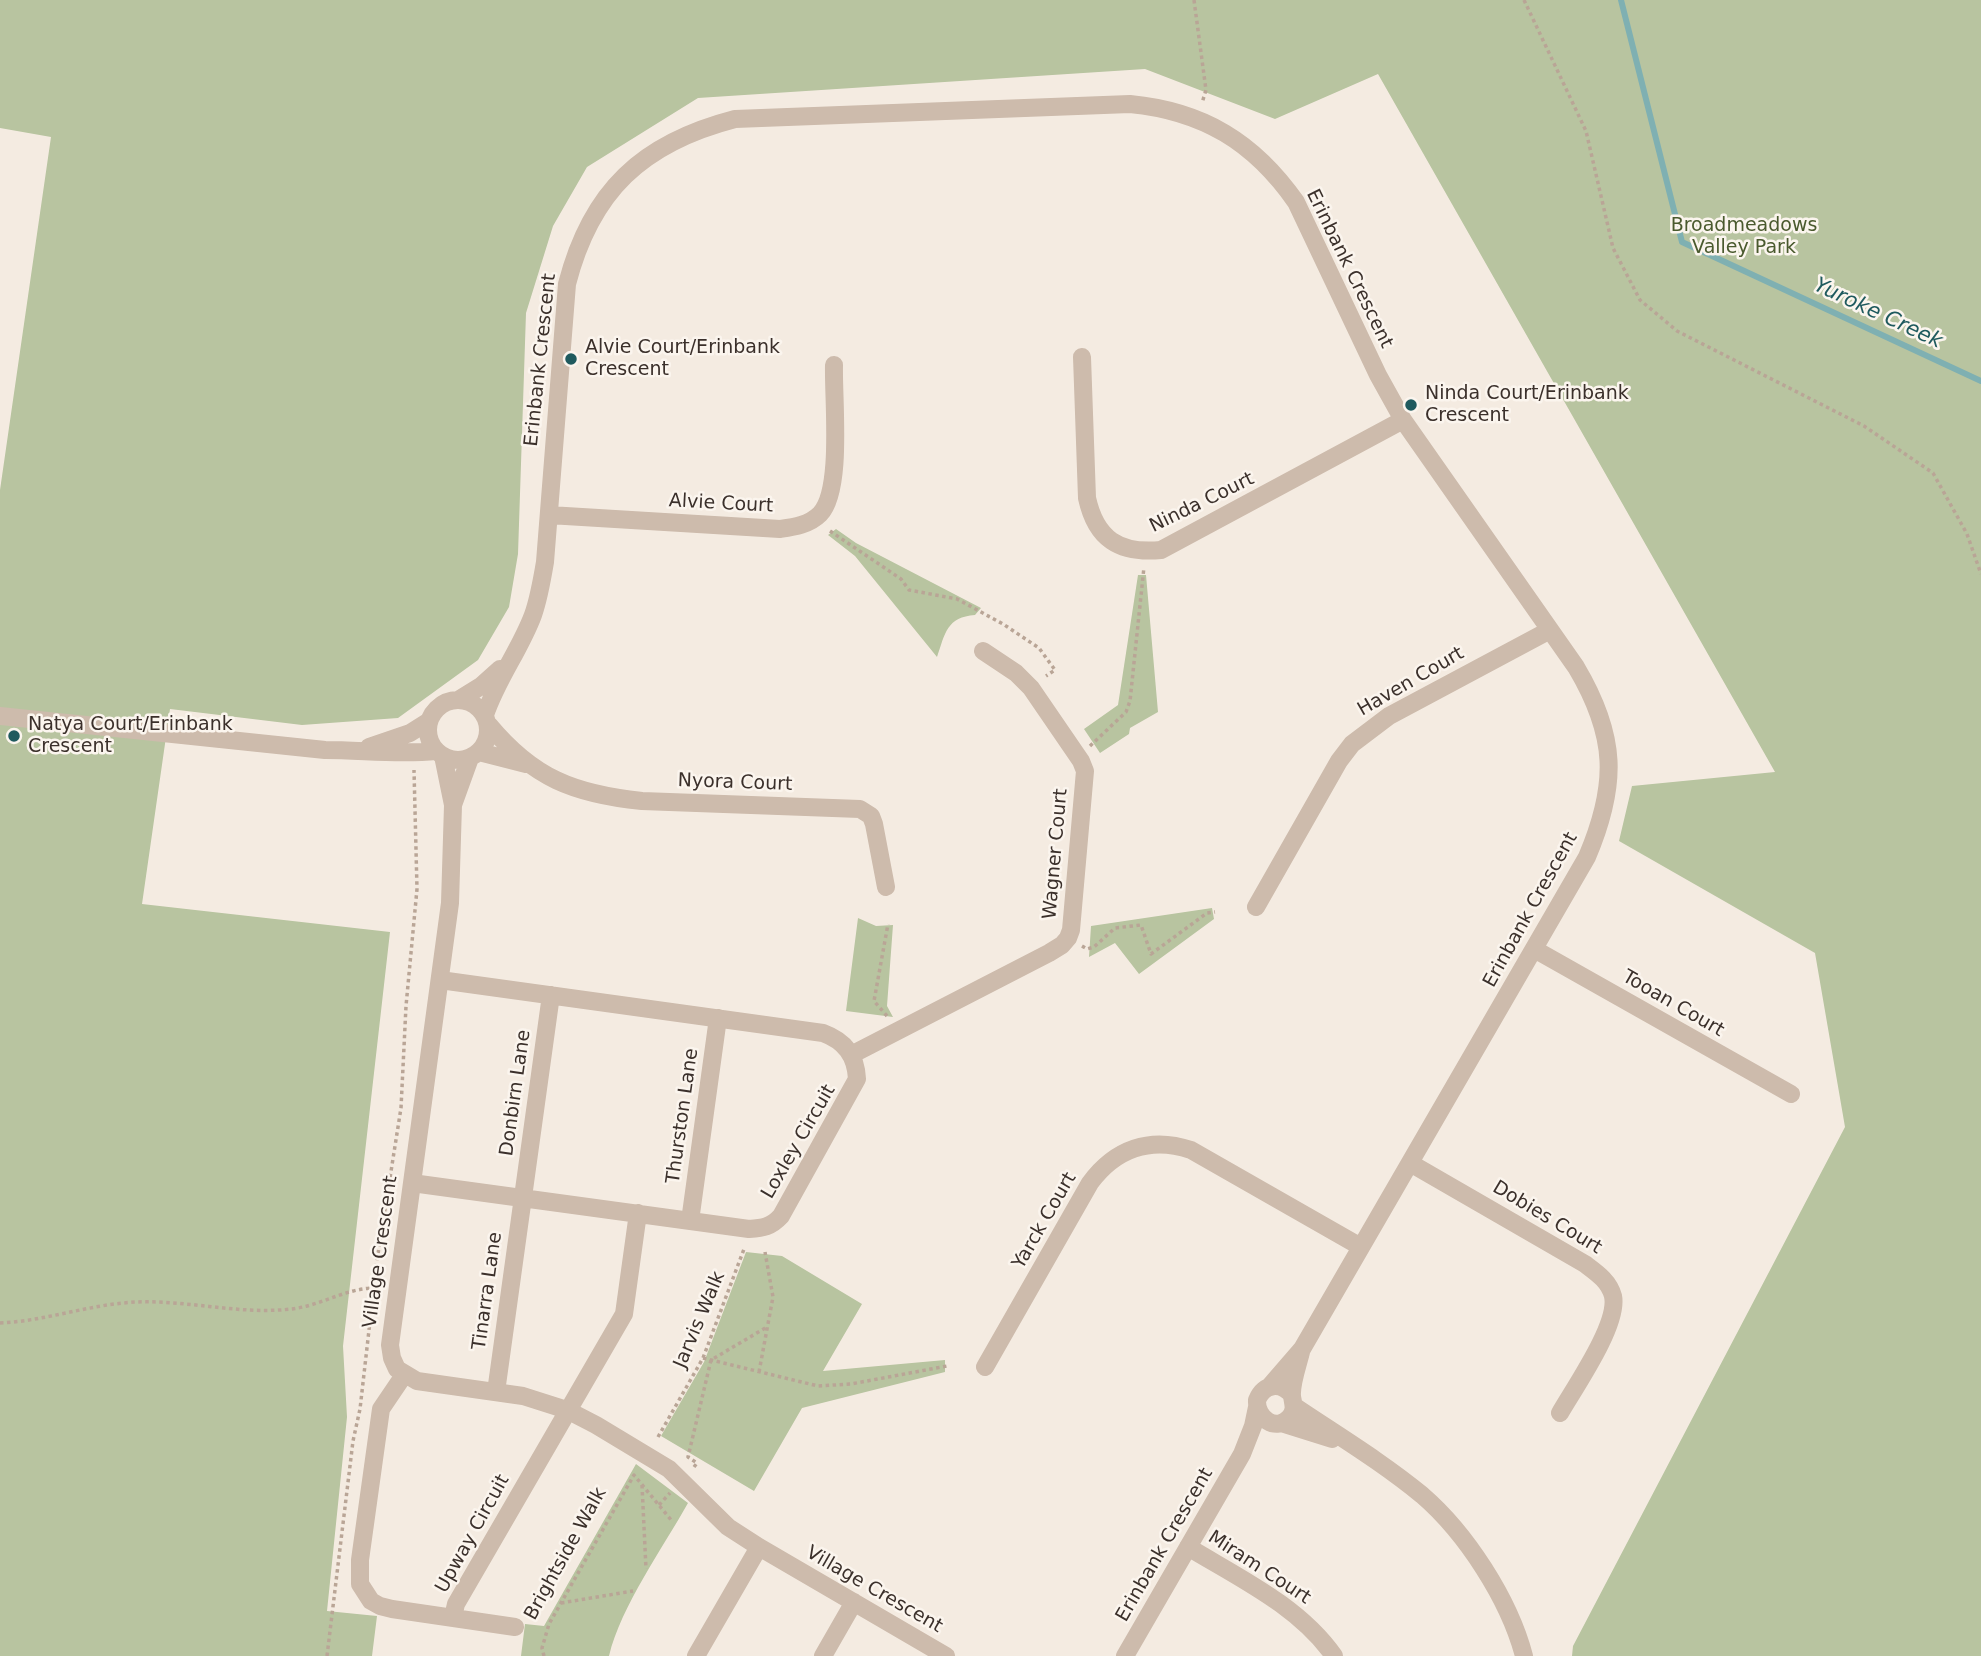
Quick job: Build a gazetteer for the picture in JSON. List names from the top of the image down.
{
  "streets": {
    "street": [
      "Erinbank Crescent",
      "Ninda Court",
      "Alvie Court",
      "Haven Court",
      "Nyora Court",
      "Wagner Court",
      "Tooan Court",
      "Donbirn Lane",
      "Thurston Lane",
      "Loxley Circuit",
      "Dobies Court",
      "Yarck Court",
      "Village Crescent",
      "Tinarra Lane",
      "Upway Circuit",
      "Brightside Walk",
      "Miram Court"
    ],
    "path": ["Jarvis Walk"]
  },
  "crossings": [
    ["Erinbank Crescent", "Ninda Court"],
    ["Erinbank Crescent", "Alvie Court"],
    ["Erinbank Crescent", "Haven Court"],
    ["Erinbank Crescent", "Nyora Court"],
    ["Erinbank Crescent", "Tooan Court"],
    ["Erinbank Crescent", "Dobies Court"],
    ["Erinbank Crescent", "Yarck Court"],
    ["Erinbank Crescent", "Village Crescent"],
    ["Erinbank Crescent", "Miram Court"],
    ["Nyora Court", "Village Crescent"],
    ["Wagner Court", "Loxley Circuit"],
    ["Donbirn Lane", "Loxley Circuit"],
    ["Donbirn Lane", "Tinarra Lane"],
    ["Thurston Lane", "Loxley Circuit"],
    ["Loxley Circuit", "Village Crescent"],
    ["Loxley Circuit", "Tinarra Lane"],
    ["Loxley Circuit", "Upway Circuit"],
    ["Village Crescent", "Tinarra Lane"],
    ["Village Crescent", "Upway Circuit"],
    ["Upway Circuit", "Brightside Walk"]
  ],
  "water": ["Yuroke Creek"],
  "parks": ["Broadmeadows Valley Park"],
  "places": ["Alvie Court/Erinbank Crescent", "Ninda Court/Erinbank Crescent", "Natya Court/Erinbank Crescent"]
}
